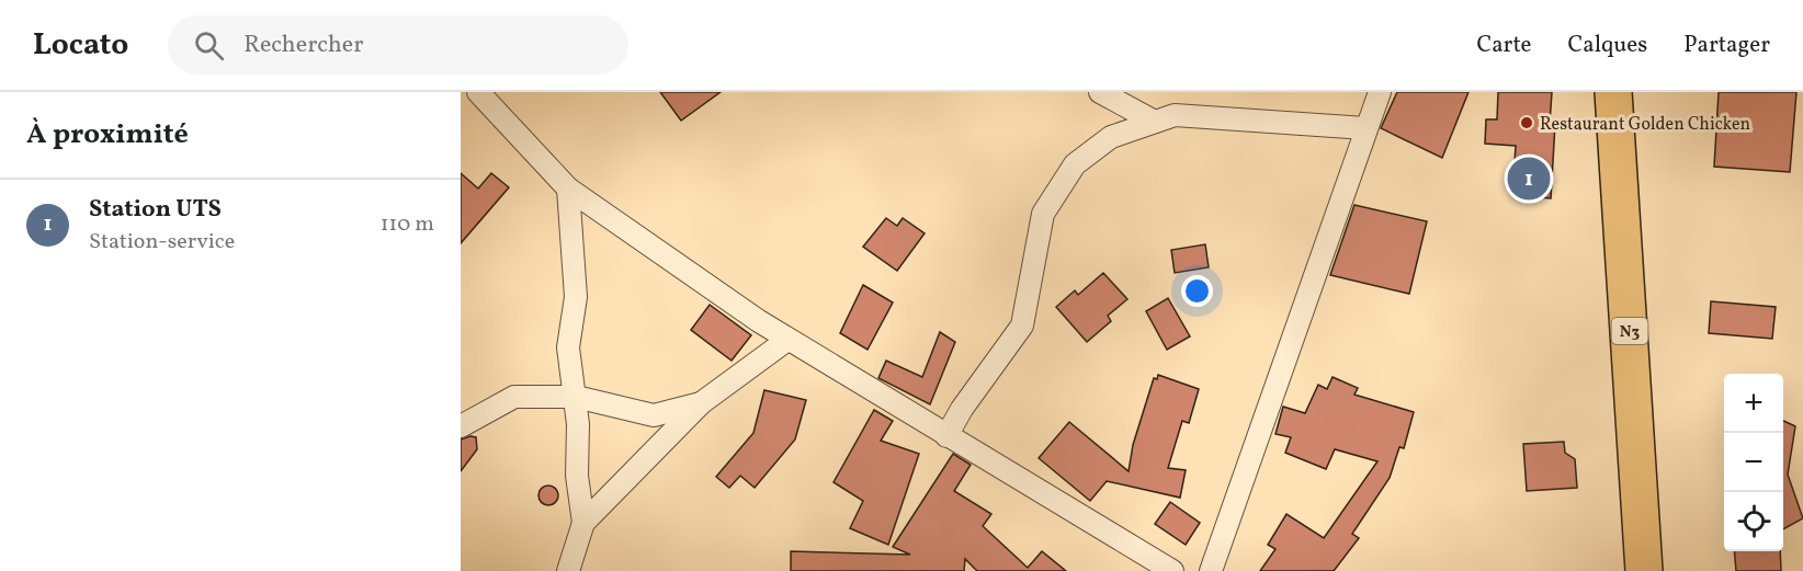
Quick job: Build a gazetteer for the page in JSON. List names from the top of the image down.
{
  "streets": {
    "highway": ["N3"]
  },
  "places": ["Restaurant Golden Chicken"],
  "page": {
    "header": "Locato",
    "search": "Rechercher",
    "nav": ["Carte", "Calques", "Partager"],
    "heading": "À proximité",
    "pins": "1",
    "list": [
      {
        "mark": "1",
        "name": "Station UTS",
        "note": "Station-service",
        "value": "110 m"
      }
    ],
    "map_buttons": ["+", "−"]
  }
}
